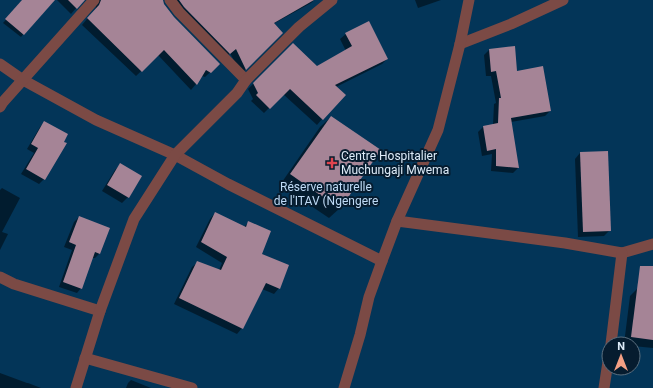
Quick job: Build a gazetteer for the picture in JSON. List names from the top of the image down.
{
  "parks": ["Réserve naturelle de l'ITAV (Ngengere"],
  "places": {
    "health": ["Centre Hospitalier Muchungaji Mwema"]
  },
  "north": "top"
}
